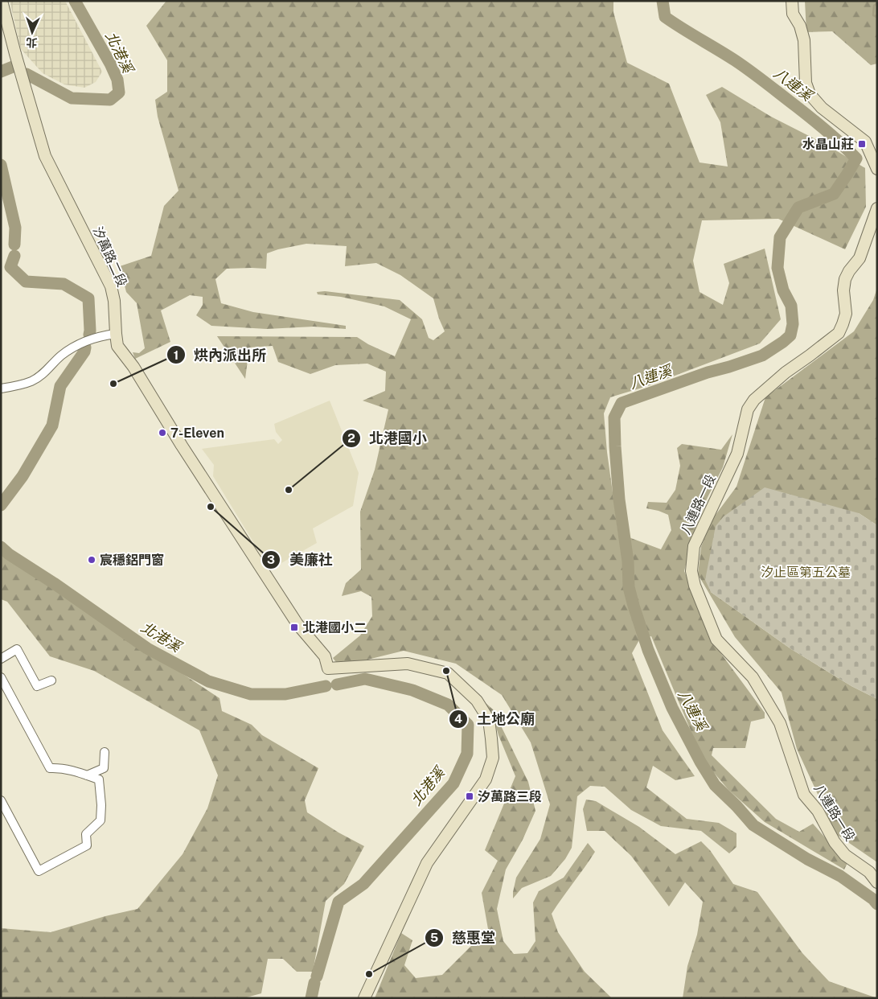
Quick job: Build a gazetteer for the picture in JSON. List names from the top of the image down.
{
  "streets": {
    "street": ["汐萬路二段", "八連路一段"]
  },
  "water": ["北港溪", "八連溪"],
  "parks": ["汐止區第五公墓"],
  "places": {
    "transit": ["水晶山莊", "北港國小二", "汐萬路三段"],
    "other": [
      "烘內派出所",
      "7-Eleven",
      "北港國小",
      "美廉社",
      "宸穩鋁門窗",
      "土地公廟",
      "慈惠堂"
    ]
  },
  "north": "bottom"
}
